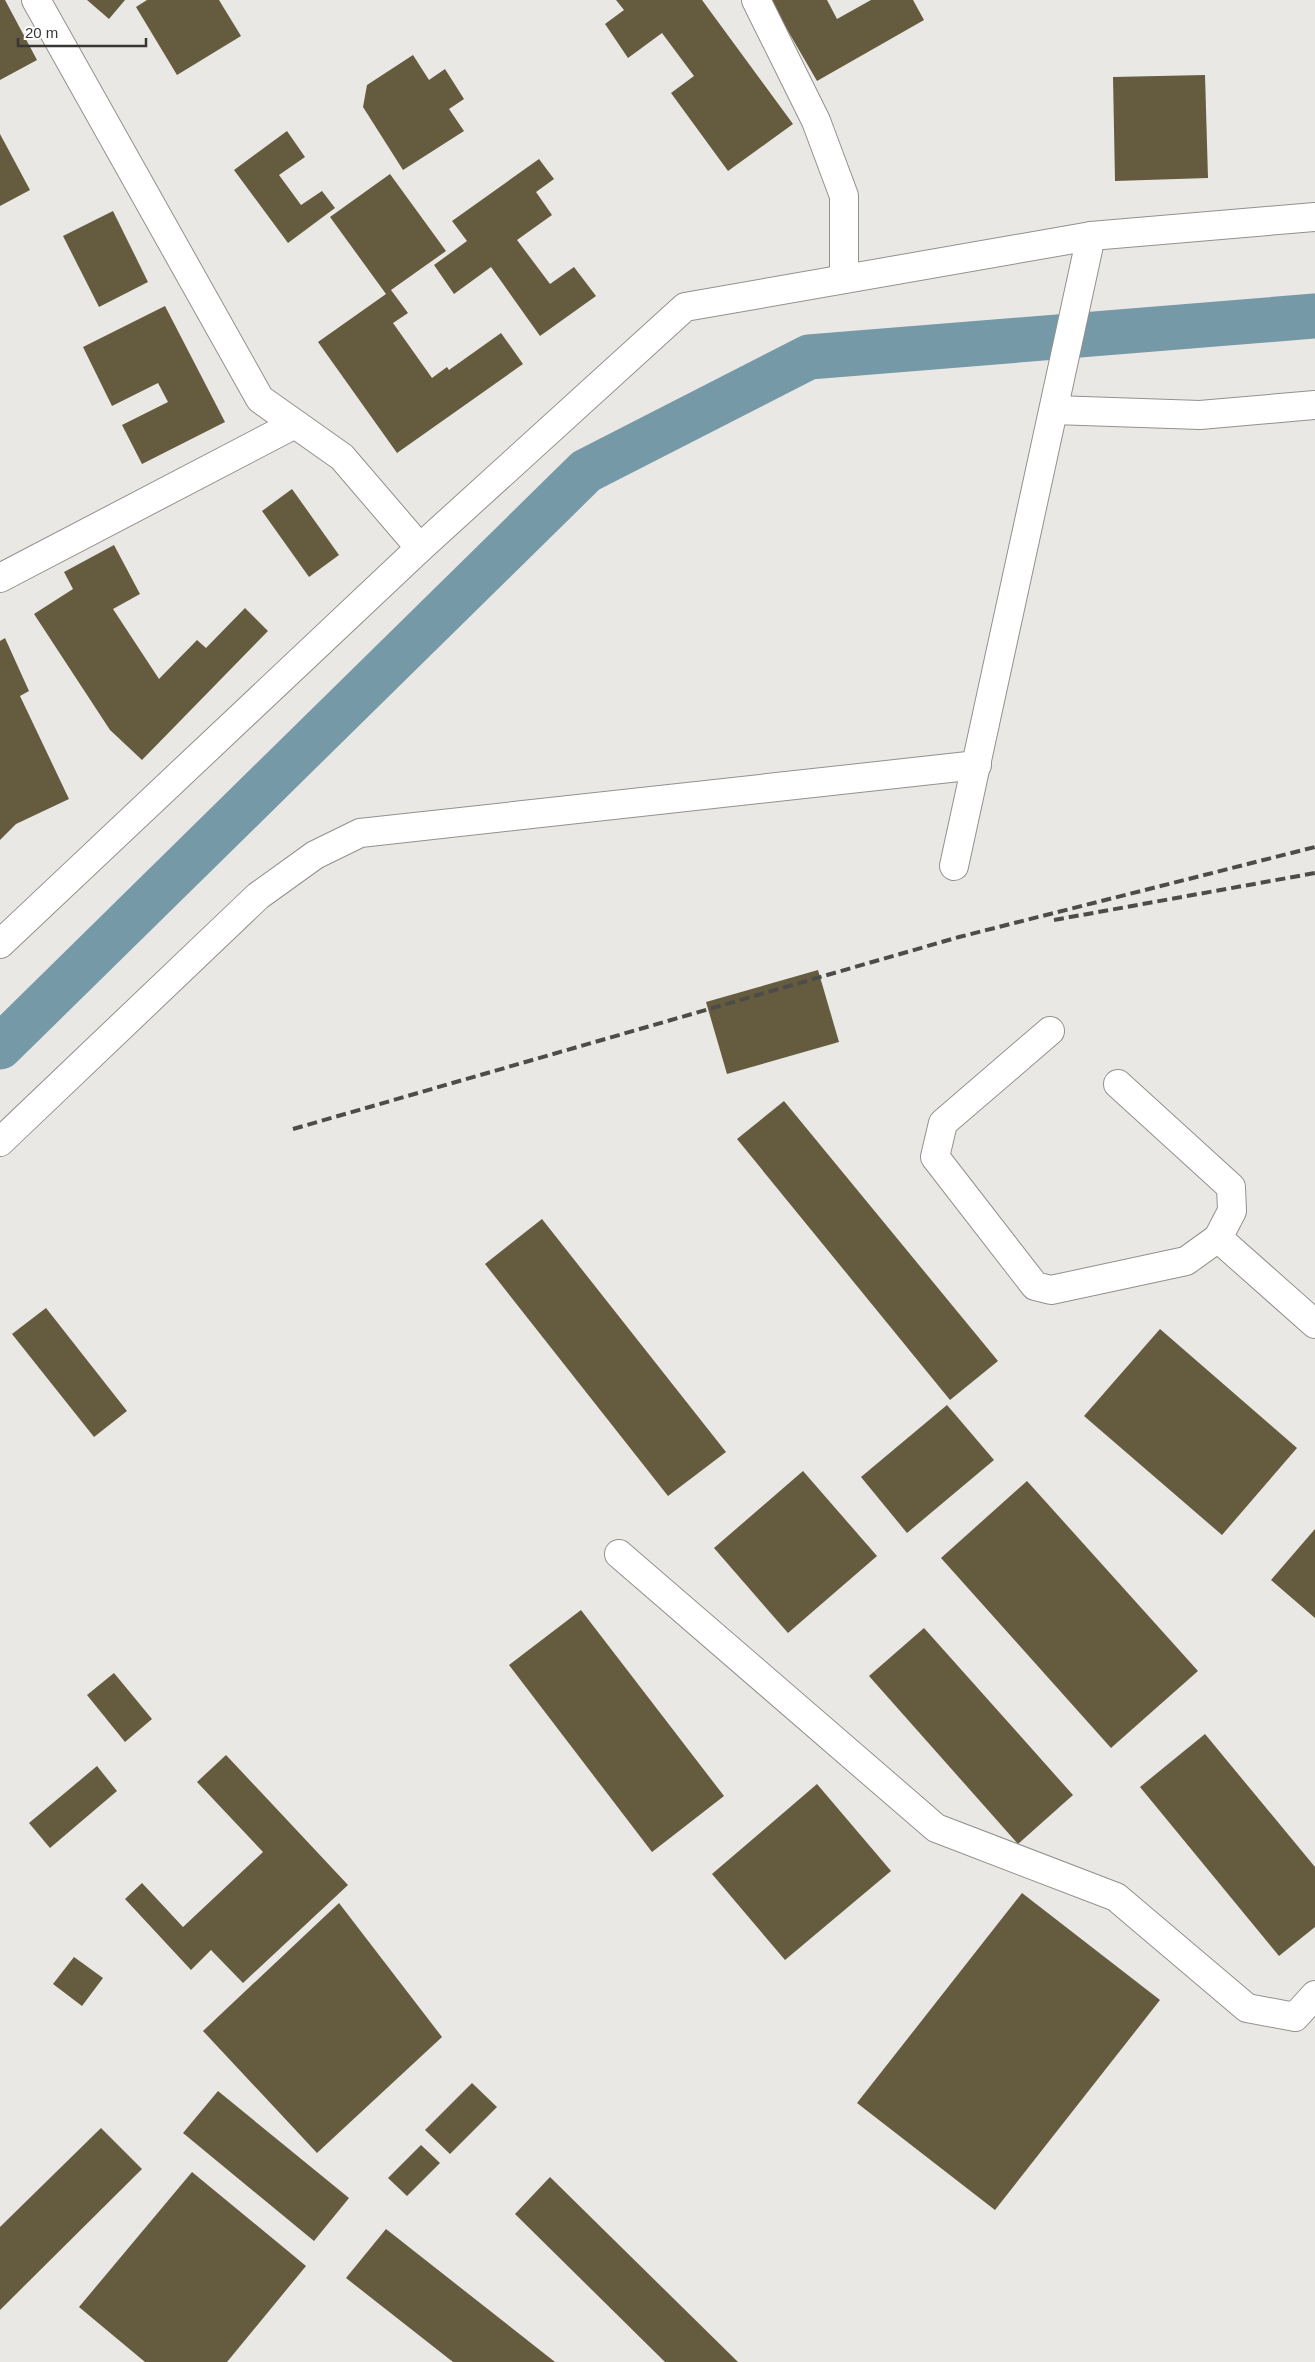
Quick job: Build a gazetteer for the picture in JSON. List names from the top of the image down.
{
  "scale_bar": "20 m"
}
